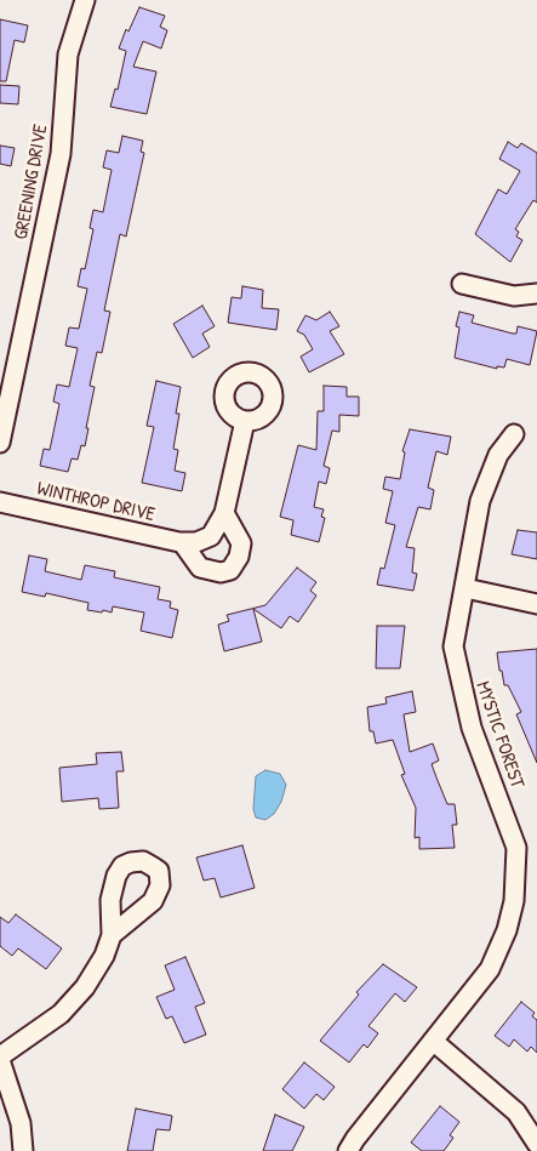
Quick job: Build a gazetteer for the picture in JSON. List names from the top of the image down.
{
  "streets": {
    "street": ["GREENING DRIVE", "WINTHROP DRIVE", "MYSTIC FOREST"]
  }
}
